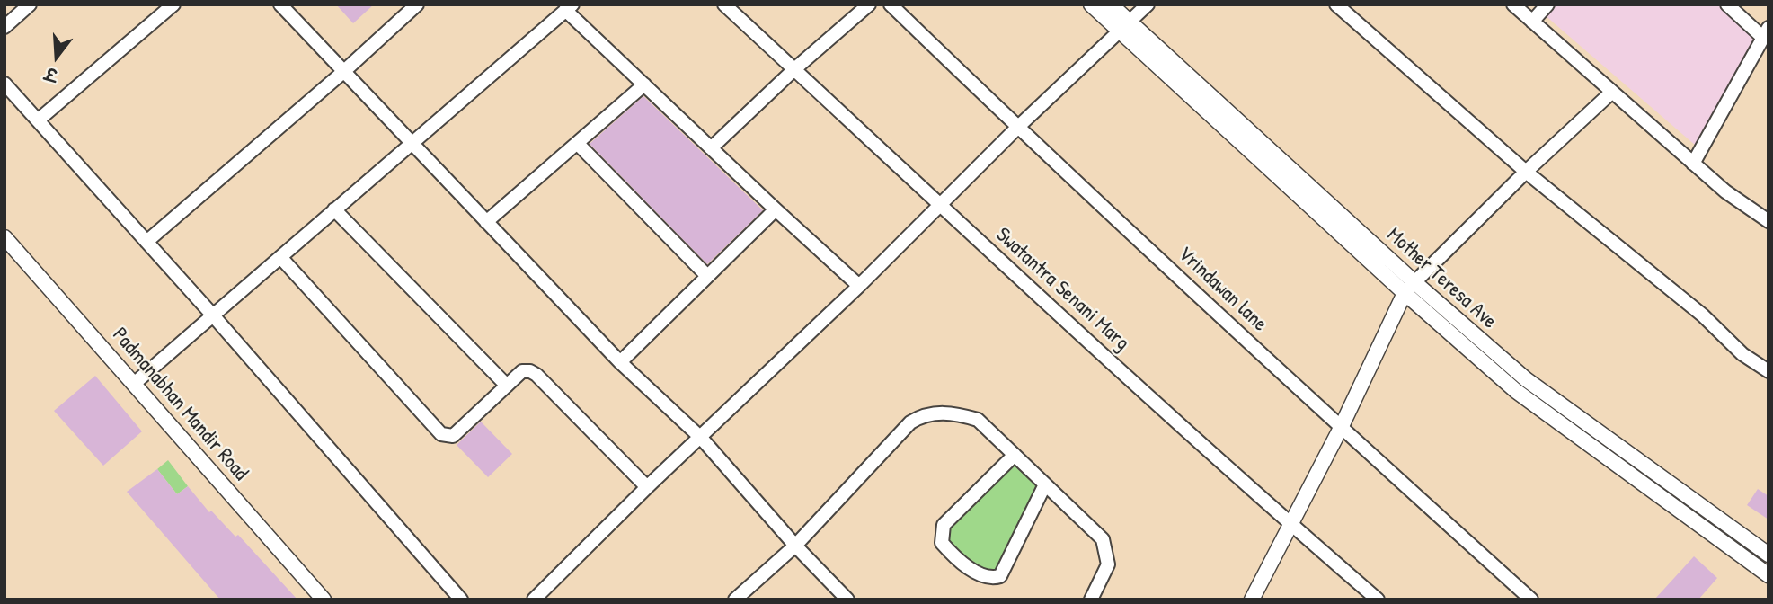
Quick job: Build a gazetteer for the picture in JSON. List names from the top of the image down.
{
  "streets": {
    "street": [
      "Mother Teresa Ave",
      "Swatantra Senani Marg",
      "Vrindawan lane",
      "Padmanabhan Mandir Road"
    ]
  },
  "north": "bottom"
}
